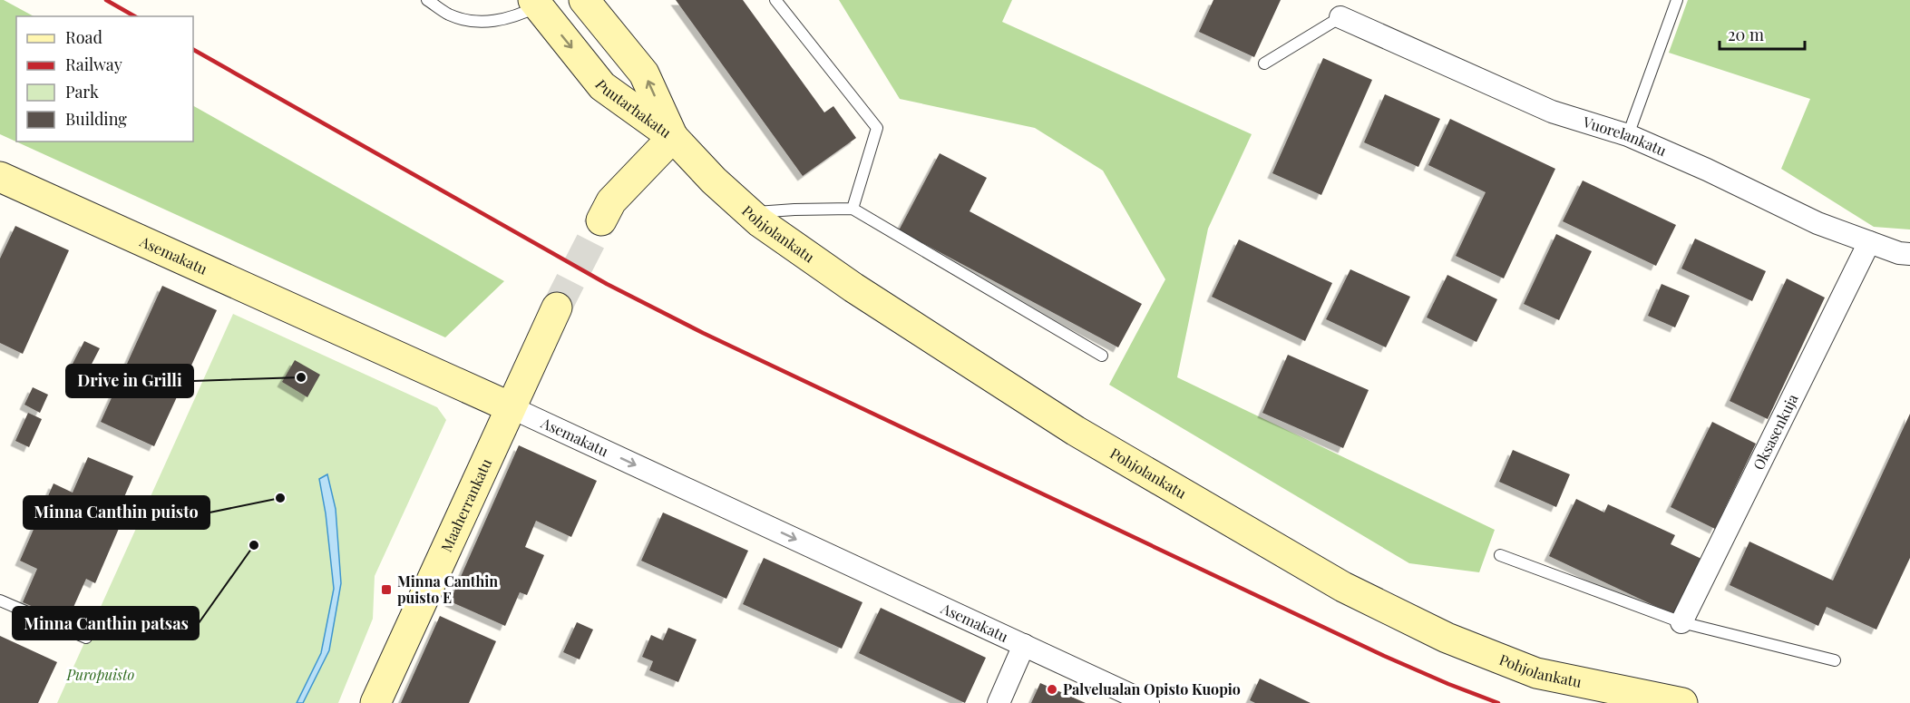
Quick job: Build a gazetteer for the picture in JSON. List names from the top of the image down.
{
  "streets": {
    "main road": [
      "Puutarhakatu",
      "Pohjolankatu",
      "Asemakatu",
      "Maaherrankatu"
    ],
    "street": ["Vuorelankatu", "Oksasenkuja"]
  },
  "crossings": [
    ["Puutarhakatu", "Pohjolankatu"],
    ["Vuorelankatu", "Oksasenkuja"],
    ["Asemakatu", "Maaherrankatu"]
  ],
  "one_way": ["Asemakatu"],
  "parks": ["Puropuisto"],
  "places": {
    "other": [
      "Drive in Grilli",
      "Minna Canthin puisto",
      "Minna Canthin patsas",
      "Palvelualan Opisto Kuopio"
    ],
    "transit": ["Minna Canthin puisto E"]
  },
  "legend": [
    "Road",
    "Railway",
    "Park",
    "Building"
  ],
  "scale_bar": "20 m"
}
